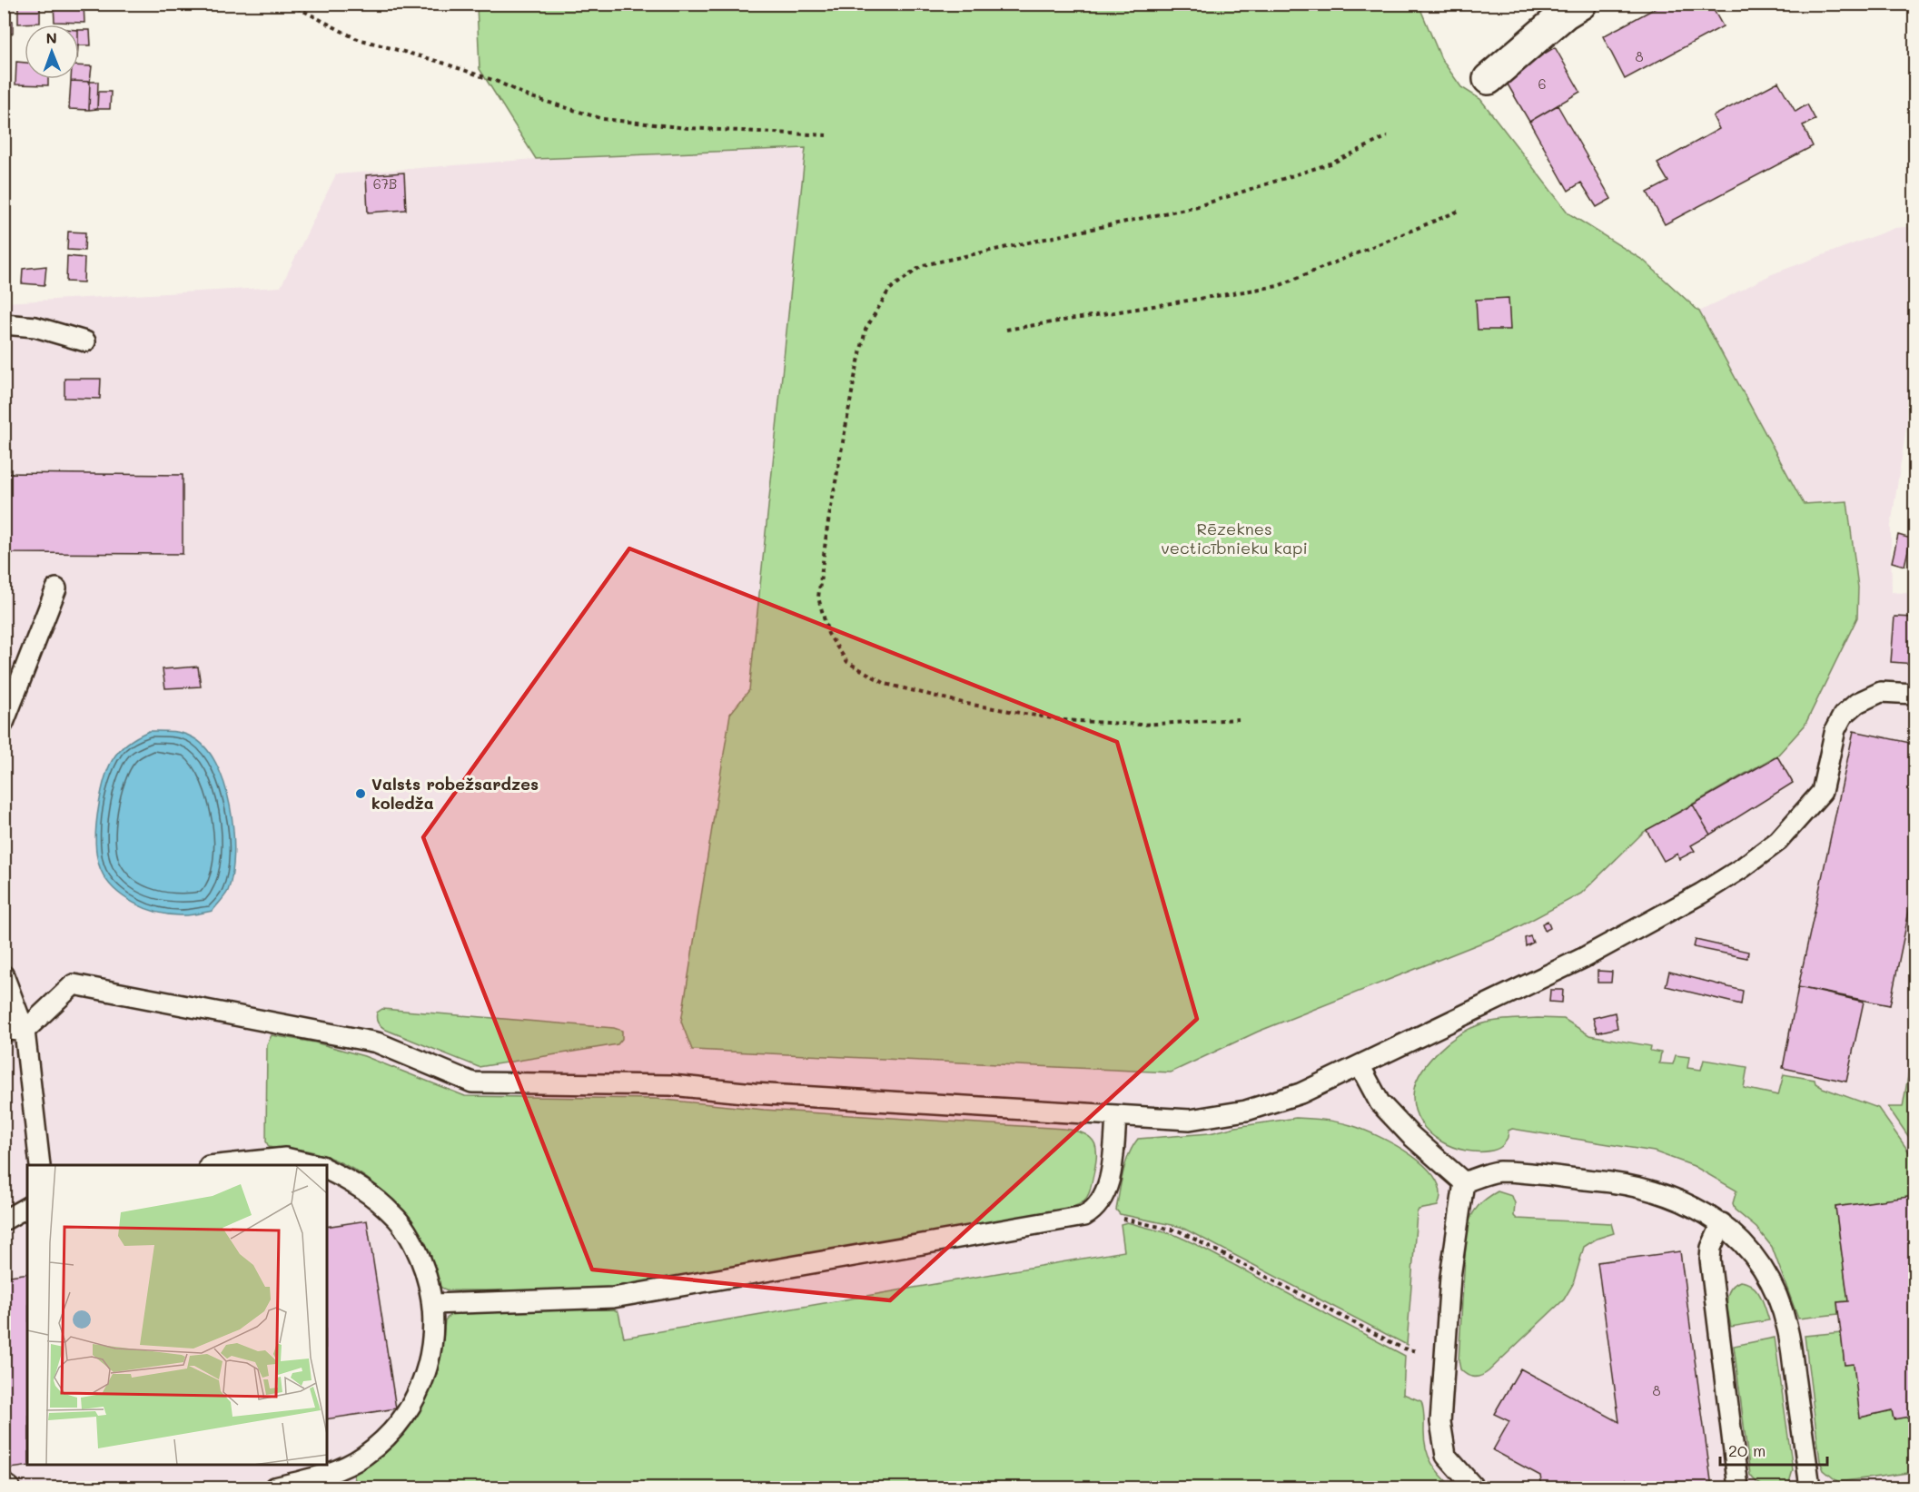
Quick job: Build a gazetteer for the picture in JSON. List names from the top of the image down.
{
  "parks": ["Rēzeknes vecticībnieku kapi"],
  "places": ["Valsts robežsardzes koledža"],
  "house_numbers": [
    "8",
    "6",
    "67B",
    "8"
  ],
  "scale_bar": "20 m",
  "north": "top"
}
